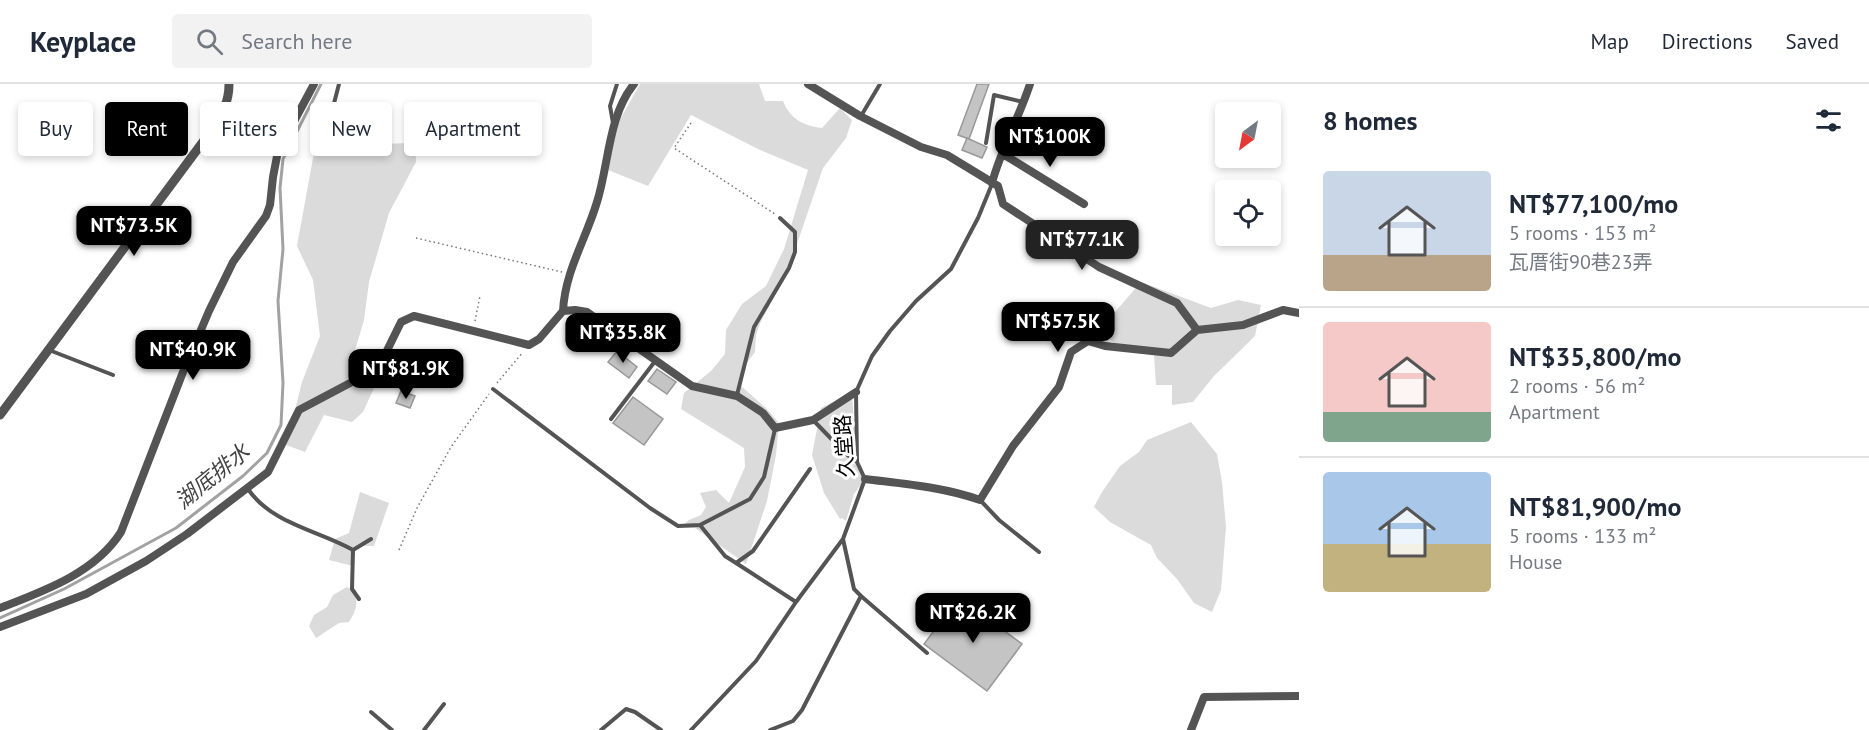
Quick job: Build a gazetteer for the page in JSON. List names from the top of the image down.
{
  "streets": {
    "lane": ["久堂路"]
  },
  "water": ["湖底排水"],
  "north": "bottom left",
  "page": {
    "header": "Keyplace",
    "search": "Search here",
    "nav": ["Map", "Directions", "Saved"],
    "heading": "8 homes",
    "chip": [
      "Buy",
      "Rent",
      "Filters",
      "New",
      "Apartment"
    ],
    "price": [
      "NT$100K",
      "NT$73.5K",
      "NT$77.1K",
      "NT$57.5K",
      "NT$35.8K",
      "NT$40.9K",
      "NT$81.9K",
      "NT$26.2K"
    ],
    "list": [
      {
        "name": "NT$77,100/mo",
        "note": "5 rooms · 153 m² · 瓦厝街90巷23弄"
      },
      {
        "name": "NT$35,800/mo",
        "note": "2 rooms · 56 m² · Apartment"
      },
      {
        "name": "NT$81,900/mo",
        "note": "5 rooms · 133 m² · House"
      }
    ]
  }
}
